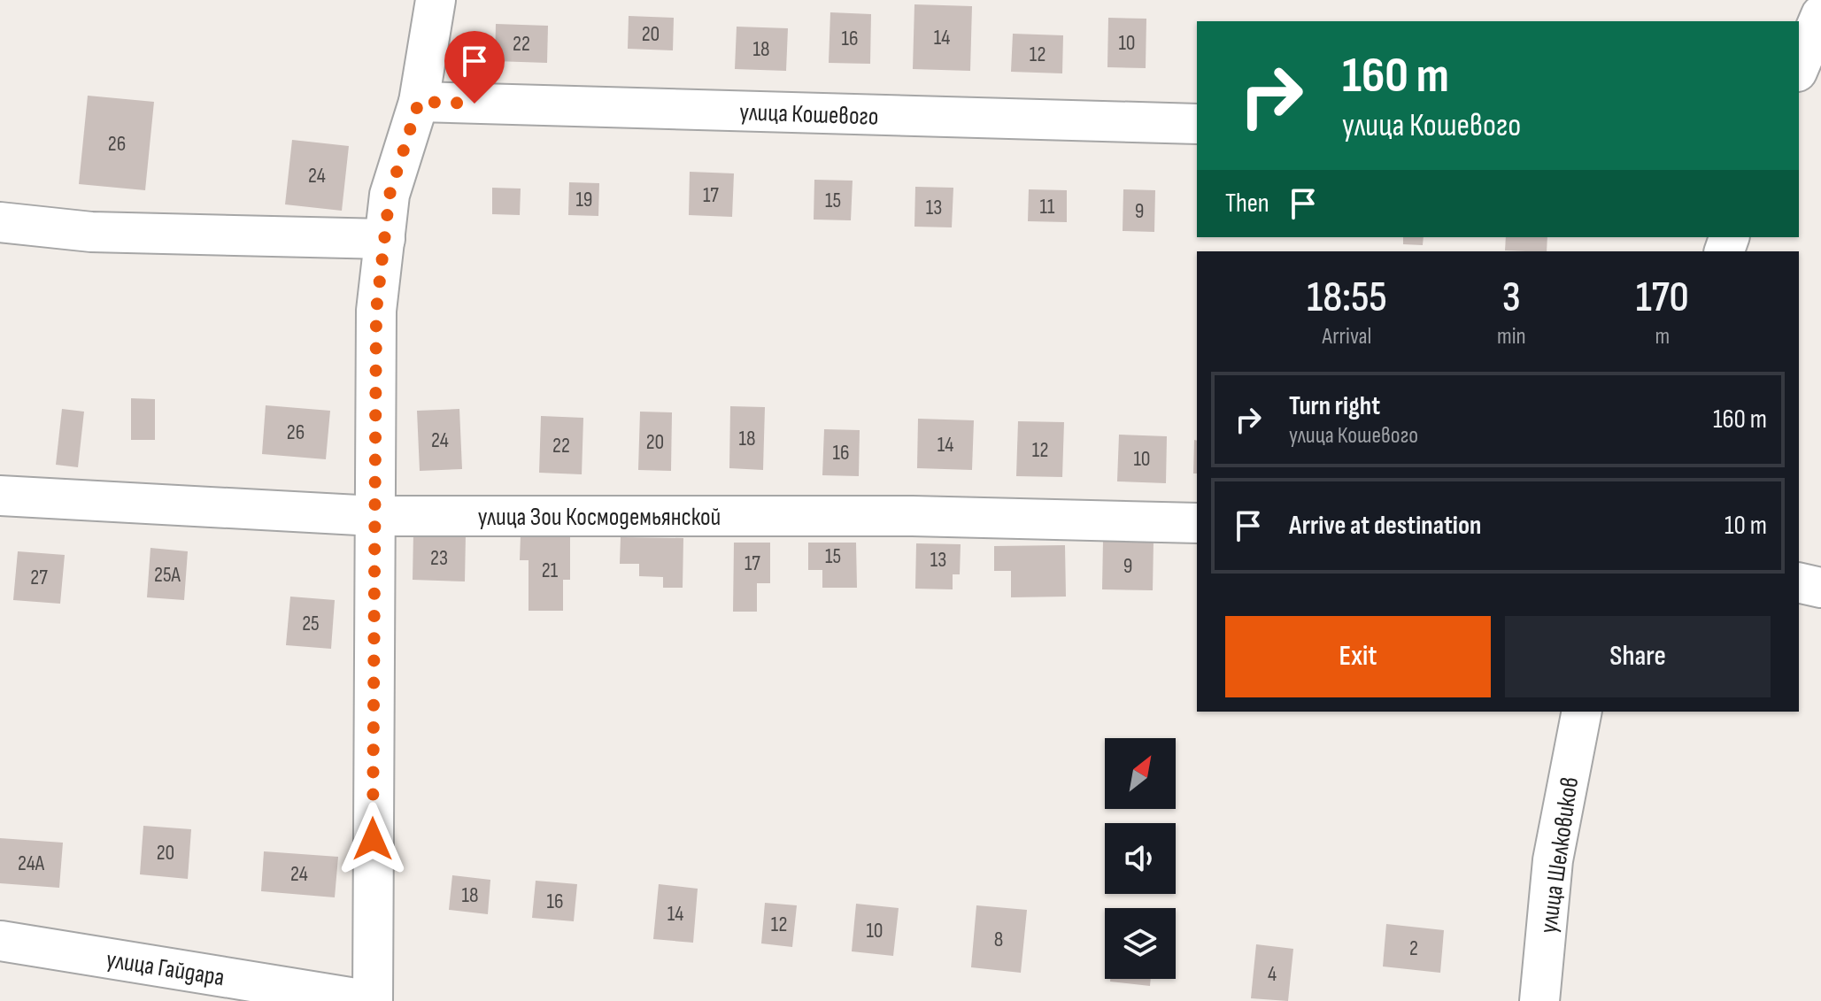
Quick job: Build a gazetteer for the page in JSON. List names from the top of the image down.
{
  "streets": {
    "street": [
      "улица Кошевого",
      "улица Зои Космодемьянской",
      "улица Шелковиков",
      "улица Гайдара"
    ]
  },
  "house_numbers": [
    "20",
    "14",
    "16",
    "10",
    "22",
    "18",
    "12",
    "26",
    "24",
    "17",
    "19",
    "15",
    "11",
    "13",
    "9",
    "26",
    "18",
    "24",
    "20",
    "14",
    "22",
    "12",
    "16",
    "10",
    "15",
    "23",
    "13",
    "17",
    "9",
    "21",
    "25А",
    "27",
    "25",
    "20",
    "24А",
    "24",
    "18",
    "16",
    "14",
    "12",
    "10",
    "8",
    "2",
    "4"
  ],
  "north": "top right",
  "page": {
    "turn": ["160 m", "улица Кошевого"],
    "then": "Then",
    "eta": [
      "18:55",
      "Arrival",
      "3",
      "min",
      "170",
      "m"
    ],
    "list": [
      {
        "name": "Turn right",
        "note": "улица Кошевого",
        "value": "160 m"
      },
      {
        "name": "Arrive at destination",
        "value": "10 m"
      }
    ],
    "buttons": ["Exit", "Share"]
  }
}
